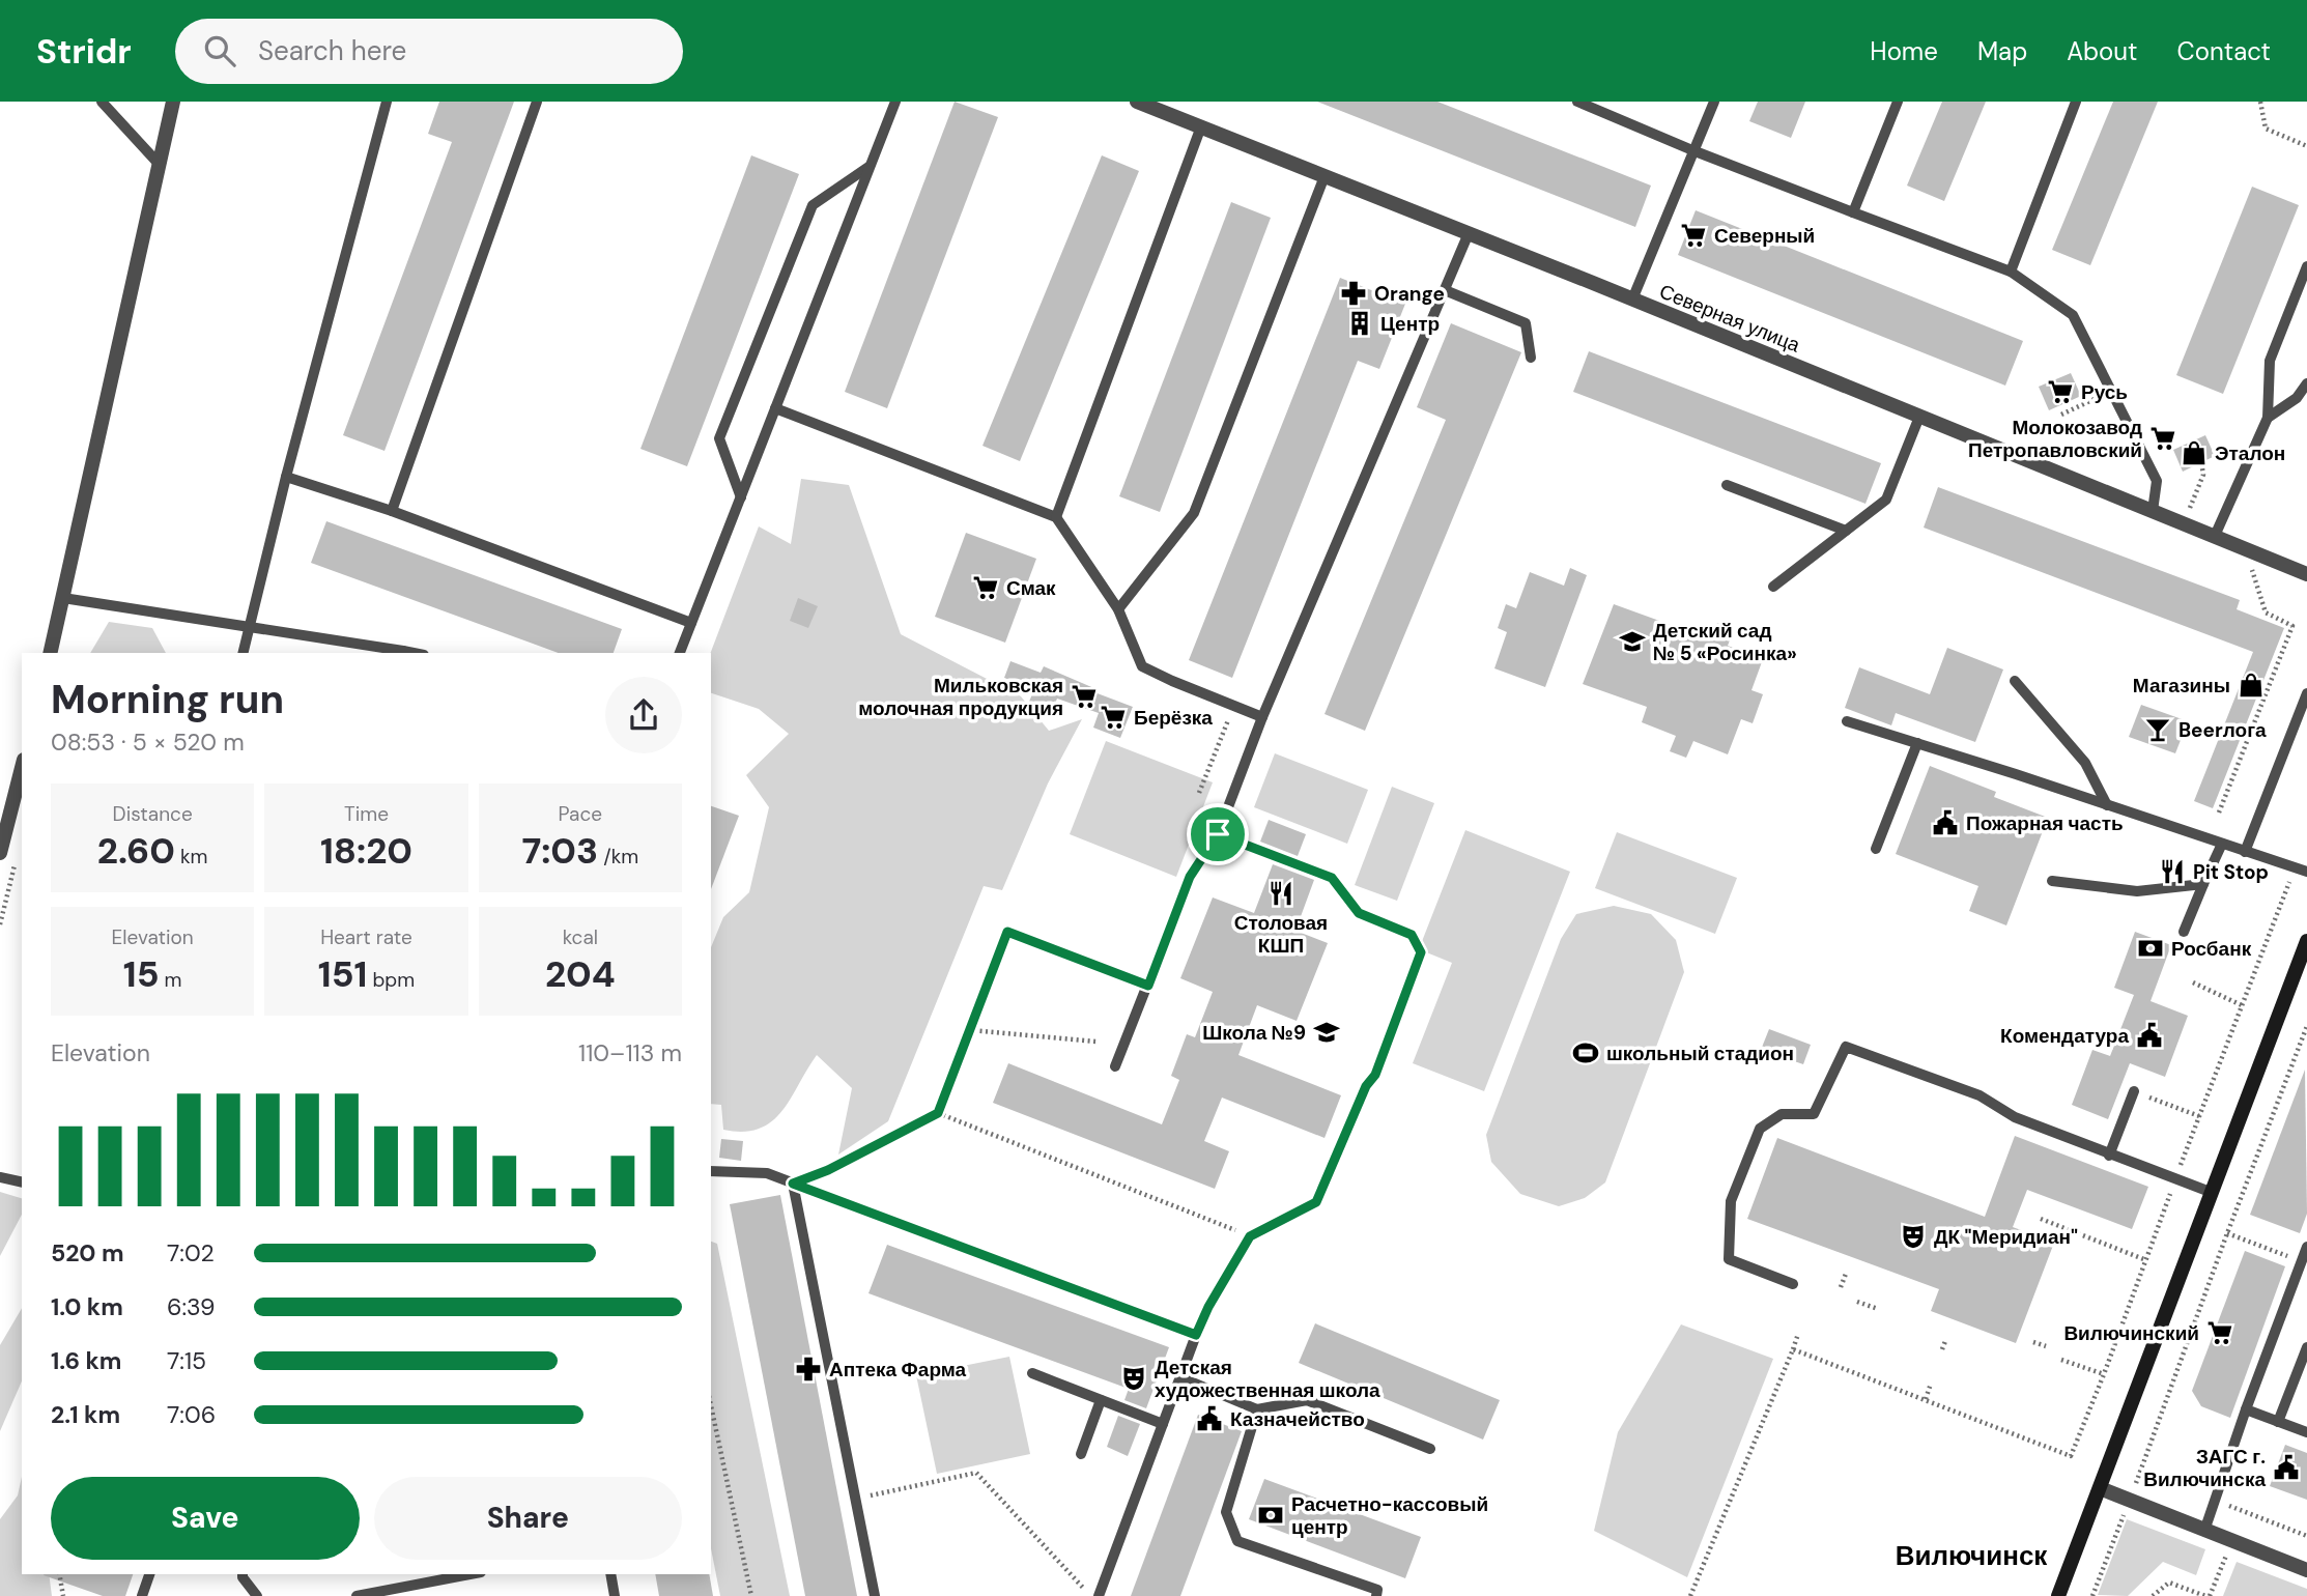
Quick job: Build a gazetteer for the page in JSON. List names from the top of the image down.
{
  "streets": {
    "street": ["Северная улица"]
  },
  "districts": ["Вилючинск"],
  "places": {
    "supermarket": [
      "Северный",
      "Русь",
      "Молокозавод Петропавловский",
      "Смак",
      "Мильковская молочная продукция",
      "Берёзка",
      "Вилючинский"
    ],
    "pharmacy": ["Orange", "Аптека Фарма"],
    "building": ["Центр"],
    "shop": ["Эталон", "Магазины"],
    "school or university": ["Детский сад № 5 «Росинка»", "Школа №9"],
    "bar": ["Beerлога"],
    "public building": [
      "Пожарная часть",
      "Комендатура",
      "Казначейство",
      "ЗАГС г. Вилючинска"
    ],
    "restaurant": ["Pit Stop", "Столовая КШП"],
    "bank": ["Росбанк", "Расчетно-кассовый центр"],
    "sports": ["школьный стадион"],
    "theatre": ["ДК \"Меридиан\"", "Детская художественная школа"]
  },
  "page": {
    "header": "Stridr",
    "search": "Search here",
    "nav": [
      "Home",
      "Map",
      "About",
      "Contact"
    ],
    "heading": ["Morning run", "08:53 · 5 × 520 m"],
    "stats": [
      ["Distance", "2.60 km"],
      ["Time", "18:20"],
      ["Pace", "7:03 /km"],
      ["Elevation", "15 m"],
      ["Heart rate", "151 bpm"],
      ["kcal", "204"]
    ],
    "chart": ["Elevation", "110–113 m"],
    "list": [
      {
        "name": "520 m",
        "note": "7:02"
      },
      {
        "name": "1.0 km",
        "note": "6:39"
      },
      {
        "name": "1.6 km",
        "note": "7:15"
      },
      {
        "name": "2.1 km",
        "note": "7:06"
      }
    ],
    "buttons": ["Save", "Share"]
  }
}
